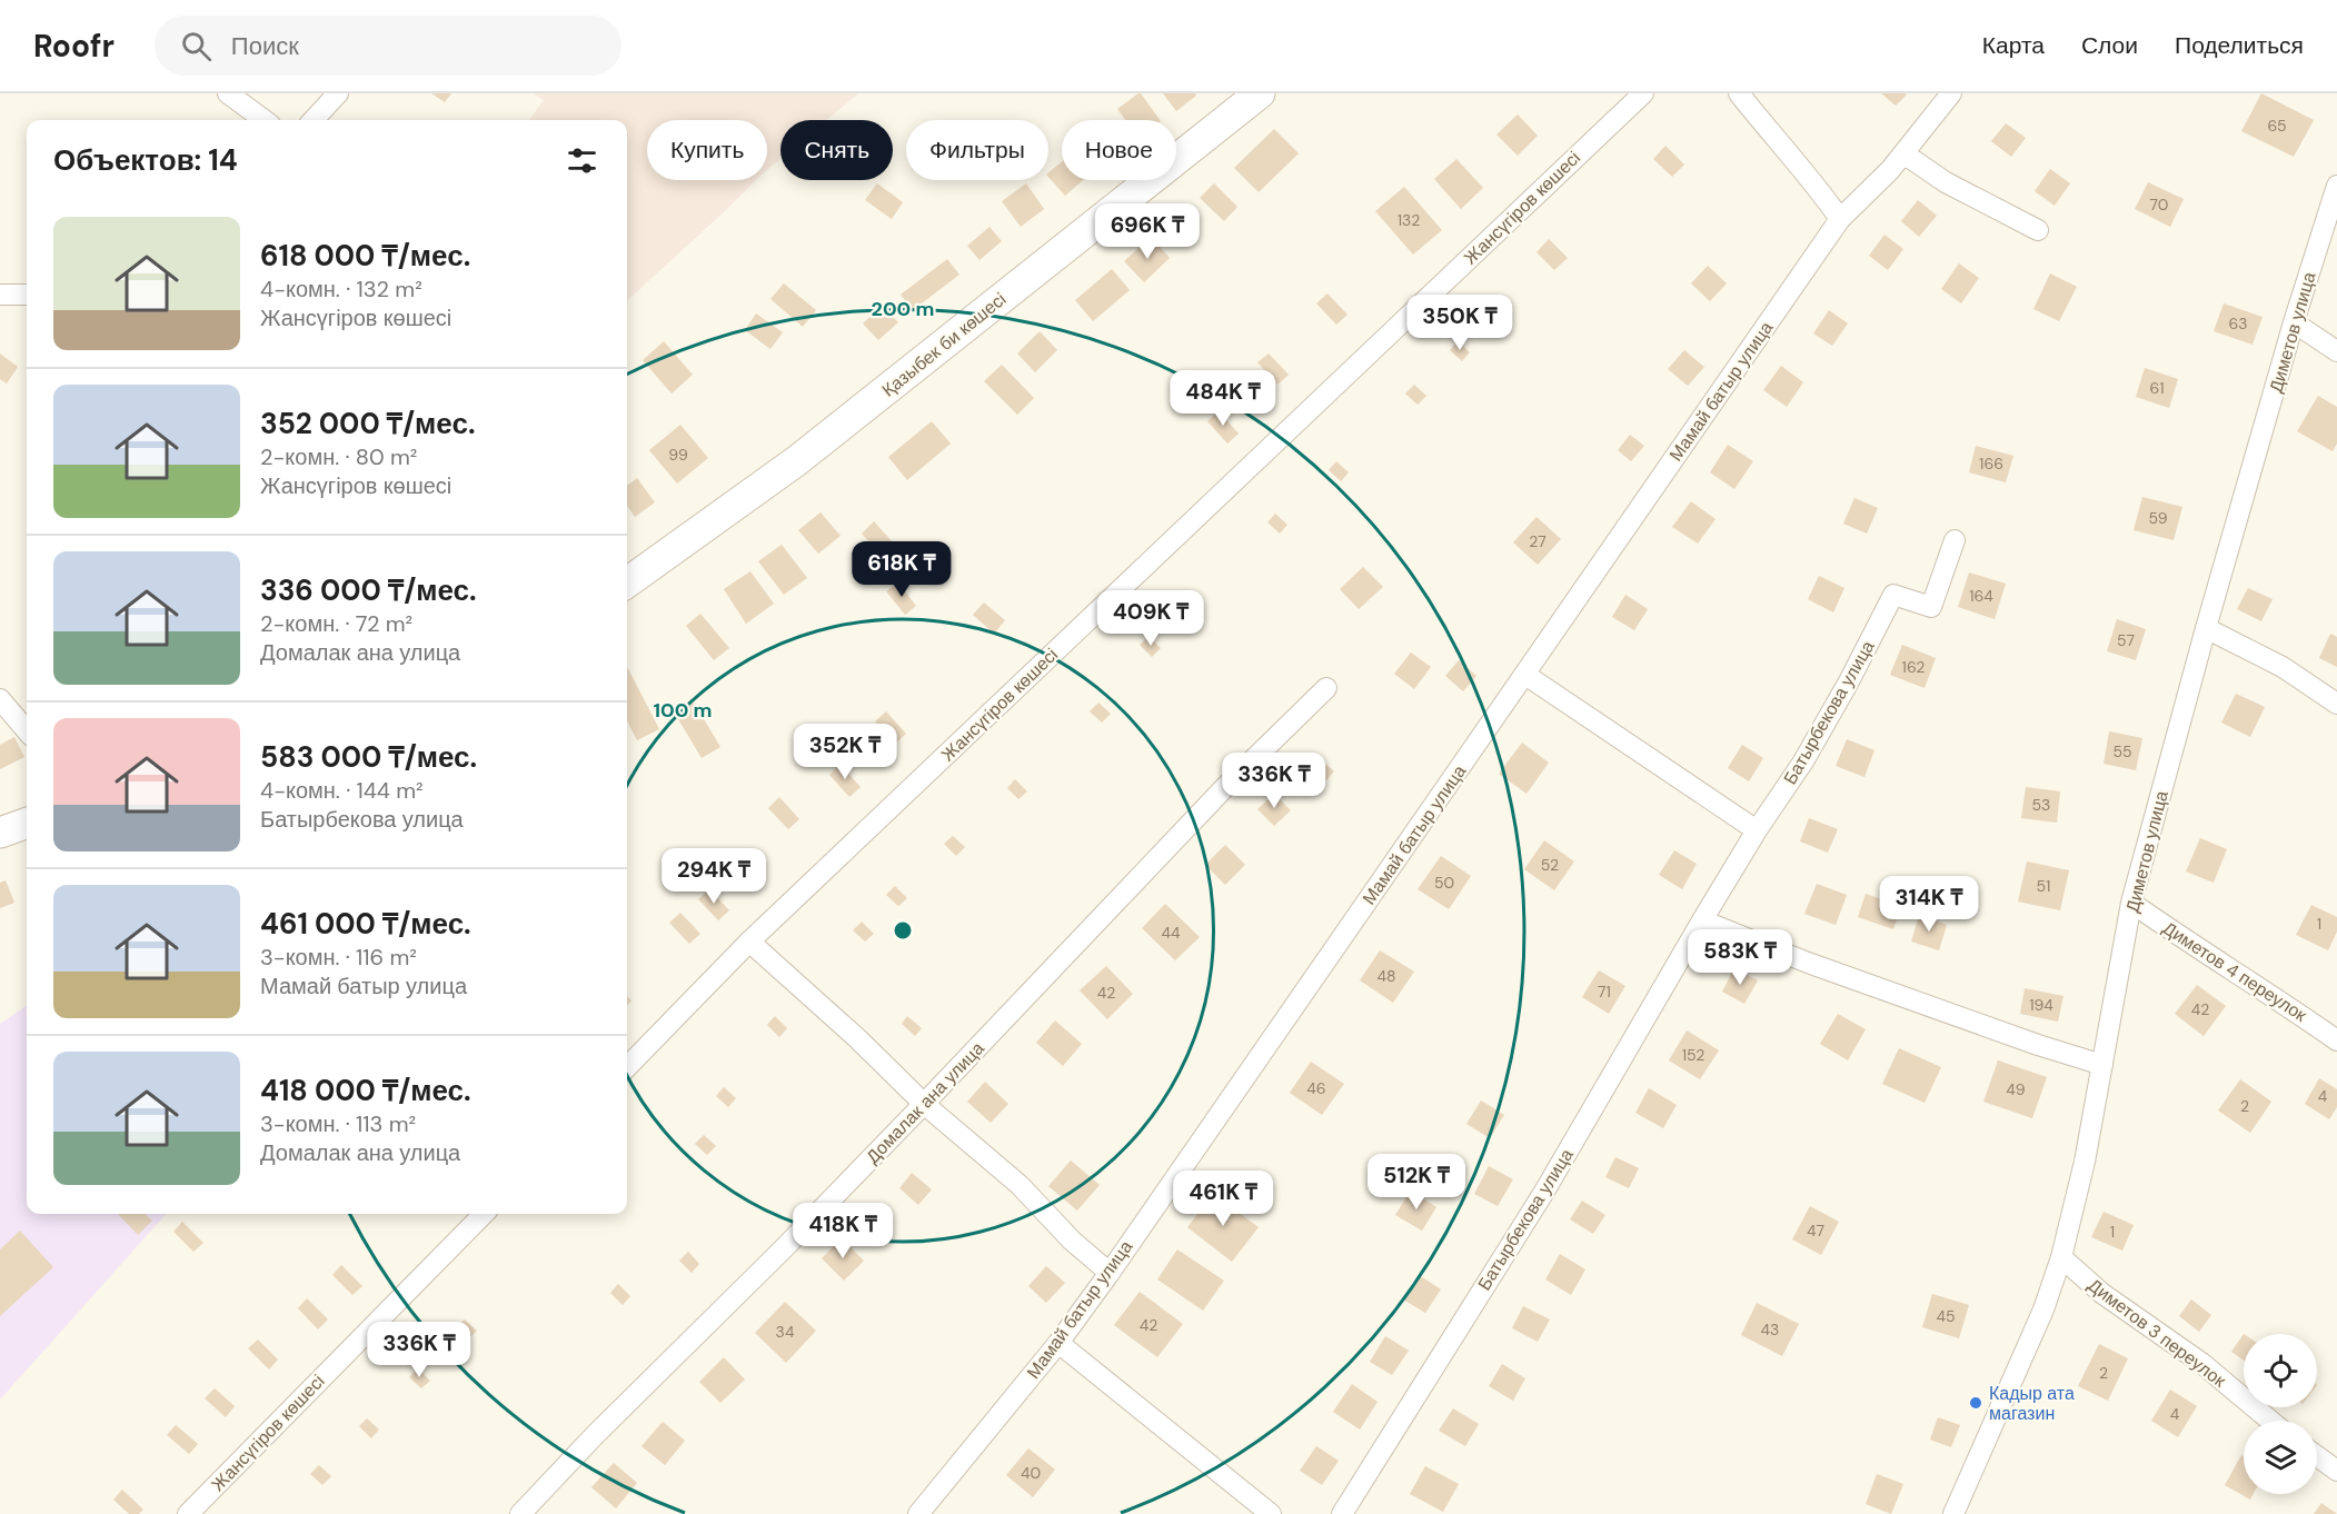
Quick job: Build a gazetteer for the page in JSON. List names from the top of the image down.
{
  "streets": {
    "main road": ["Қазыбек би көшесі"],
    "street": [
      "Жансүгіров көшесі",
      "Диметов улица",
      "Мамай батыр улица",
      "Батырбекова улица",
      "Диметов 4 переулок",
      "Домалак ана улица",
      "Диметов 3 переулок"
    ]
  },
  "crossings": [
    ["Диметов улица", "Диметов 4 переулок"],
    ["Диметов улица", "Диметов 3 переулок"]
  ],
  "places": ["Кадыр ата магазин"],
  "house_numbers": [
    "65",
    "70",
    "132",
    "63",
    "61",
    "99",
    "166",
    "59",
    "27",
    "164",
    "57",
    "162",
    "55",
    "53",
    "52",
    "50",
    "51",
    "1",
    "44",
    "48",
    "71",
    "42",
    "194",
    "42",
    "152",
    "46",
    "49",
    "4",
    "2",
    "47",
    "1",
    "45",
    "42",
    "43",
    "34",
    "2",
    "4",
    "40"
  ],
  "page": {
    "header": "Roofr",
    "search": "Поиск",
    "nav": ["Карта", "Слои", "Поделиться"],
    "chip": [
      "Купить",
      "Снять",
      "Фильтры",
      "Новое"
    ],
    "heading": "Объектов: 14",
    "list": [
      {
        "name": "618 000 ₸/мес.",
        "note": "4-комн. · 132 m² · Жансүгіров көшесі"
      },
      {
        "name": "352 000 ₸/мес.",
        "note": "2-комн. · 80 m² · Жансүгіров көшесі"
      },
      {
        "name": "336 000 ₸/мес.",
        "note": "2-комн. · 72 m² · Домалак ана улица"
      },
      {
        "name": "583 000 ₸/мес.",
        "note": "4-комн. · 144 m² · Батырбекова улица"
      },
      {
        "name": "461 000 ₸/мес.",
        "note": "3-комн. · 116 m² · Мамай батыр улица"
      },
      {
        "name": "418 000 ₸/мес.",
        "note": "3-комн. · 113 m² · Домалак ана улица"
      }
    ],
    "price": [
      "696K ₸",
      "350K ₸",
      "484K ₸",
      "618K ₸",
      "409K ₸",
      "352K ₸",
      "336K ₸",
      "294K ₸",
      "314K ₸",
      "583K ₸",
      "512K ₸",
      "461K ₸",
      "418K ₸",
      "336K ₸"
    ]
  },
  "rings": ["200 m", "100 m"]
}
